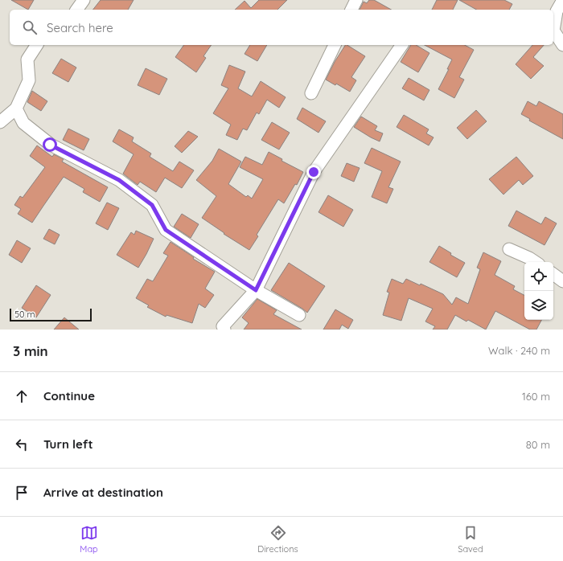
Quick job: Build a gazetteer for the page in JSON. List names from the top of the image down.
{
  "scale_bar": "50 m",
  "page": {
    "search": "Search here",
    "scale": "50 m",
    "heading": ["3 min", "Walk · 240 m"],
    "list": [
      ["Continue", "160 m"],
      ["Turn left", "80 m"],
      "Arrive at destination"
    ],
    "nav": ["Map", "Directions", "Saved"]
  }
}
